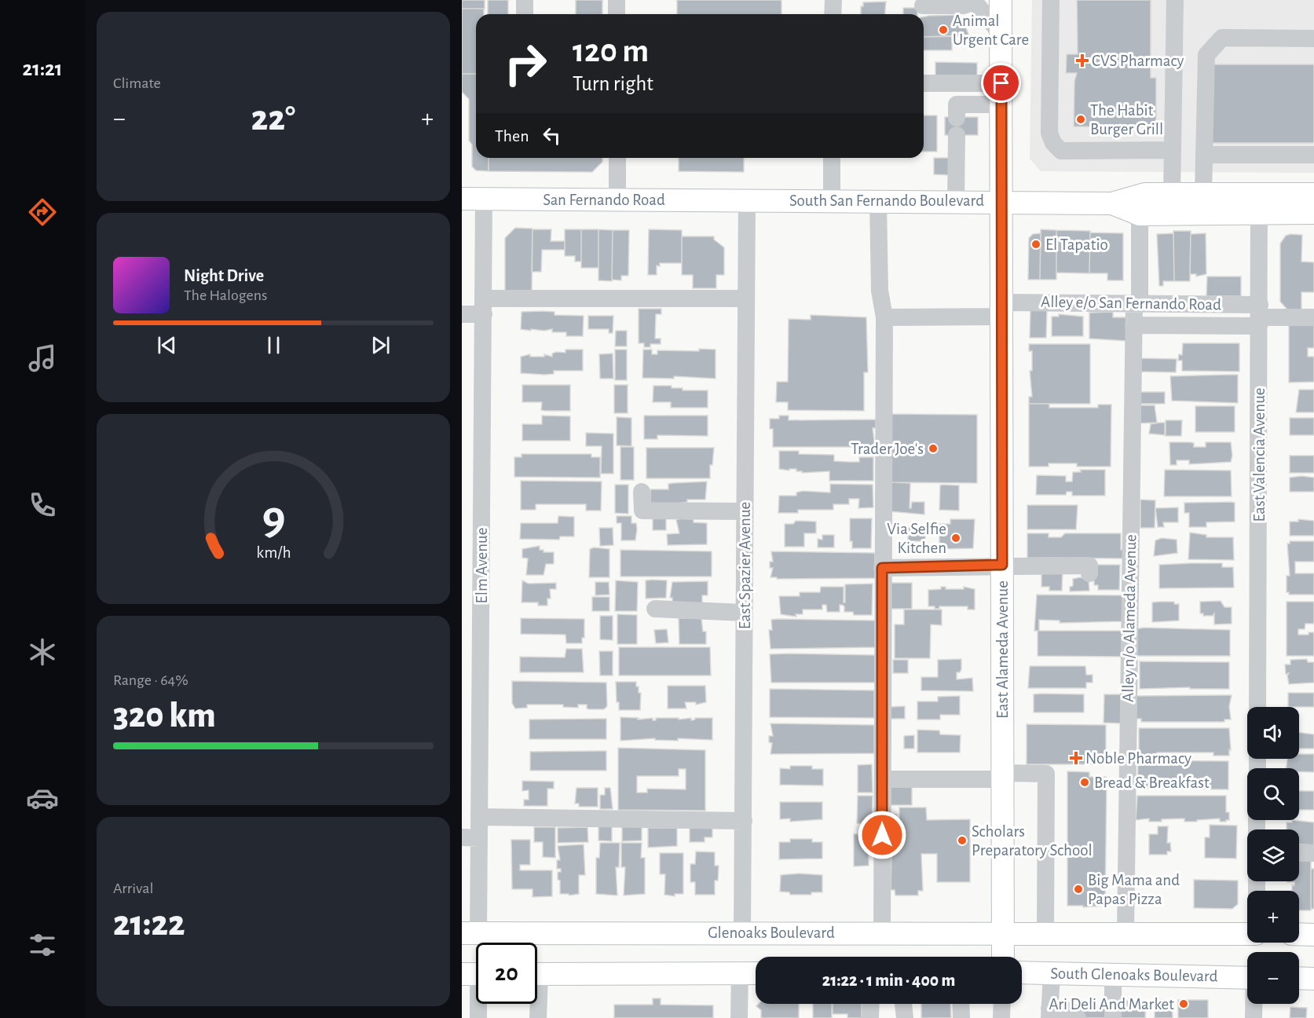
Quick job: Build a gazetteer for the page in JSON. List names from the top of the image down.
{
  "streets": {
    "main road": [
      "San Fernando Road",
      "South San Fernando Boulevard",
      "East Alameda Avenue",
      "Glenoaks Boulevard",
      "South Glenoaks Boulevard"
    ],
    "street": [
      "Alley e/o San Fernando Road",
      "East Valencia Avenue",
      "Elm Avenue",
      "East Spazier Avenue",
      "Alley n/o Alameda Avenue"
    ]
  },
  "crossings": [
    ["San Fernando Road", "South San Fernando Boulevard"],
    ["San Fernando Road", "Elm Avenue"],
    ["San Fernando Road", "East Spazier Avenue"],
    ["South San Fernando Boulevard", "East Valencia Avenue"],
    ["South San Fernando Boulevard", "East Spazier Avenue"],
    ["South San Fernando Boulevard", "Alley n/o Alameda Avenue"],
    ["South San Fernando Boulevard", "East Alameda Avenue"],
    ["Alley e/o San Fernando Road", "East Valencia Avenue"],
    ["Alley e/o San Fernando Road", "Alley n/o Alameda Avenue"],
    ["Alley e/o San Fernando Road", "East Alameda Avenue"],
    ["Elm Avenue", "Glenoaks Boulevard"],
    ["East Spazier Avenue", "Glenoaks Boulevard"],
    ["Alley n/o Alameda Avenue", "Glenoaks Boulevard"],
    ["East Alameda Avenue", "Glenoaks Boulevard"]
  ],
  "places": {
    "other": [
      "Animal Urgent Care",
      "The Habit Burger Grill",
      "El Tapatio",
      "Trader Joe's",
      "Via Selfie Kitchen",
      "Bread & Breakfast",
      "Scholars Preparatory School",
      "Big Mama and Papas Pizza",
      "Ari Deli And Market"
    ],
    "health": ["CVS Pharmacy", "Noble Pharmacy"]
  },
  "page": {
    "tabs": "21:21",
    "tile": [
      "Climate",
      ["Range · 64%", "320 km"],
      ["Arrival", "21:22"]
    ],
    "turn": ["120 m", "Turn right"],
    "heat": ["−", "22°", "+"],
    "then": "Then",
    "song": ["Night Drive", "The Halogens"],
    "map_buttons": ["+", "−"],
    "limit": "20",
    "trip": "21:22 · 1 min · 400 m",
    "gauge": ["9", "km/h"]
  }
}
